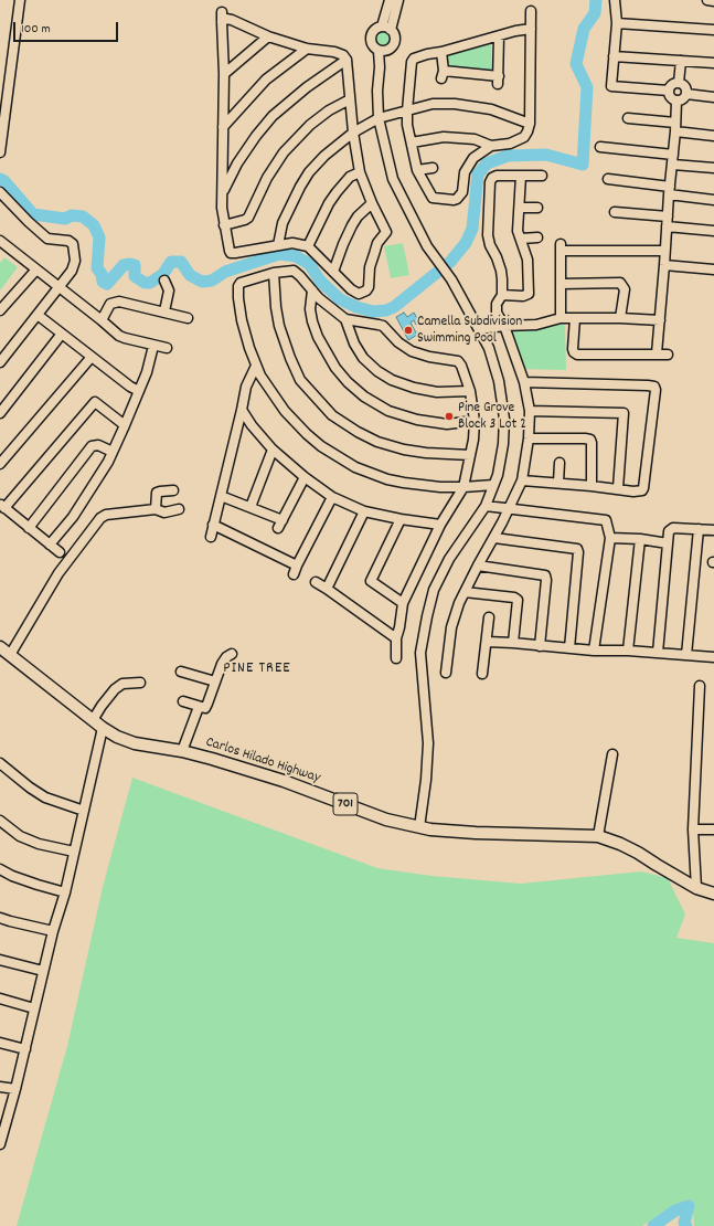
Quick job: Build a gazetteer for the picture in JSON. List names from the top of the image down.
{
  "streets": {
    "main road": ["Carlos Hilado Highway", "701"]
  },
  "districts": ["PINE TREE"],
  "places": ["Camella Subdivision Swimming Pool", "Pine Grove Block 3 Lot 2"],
  "scale_bar": "100 m"
}
